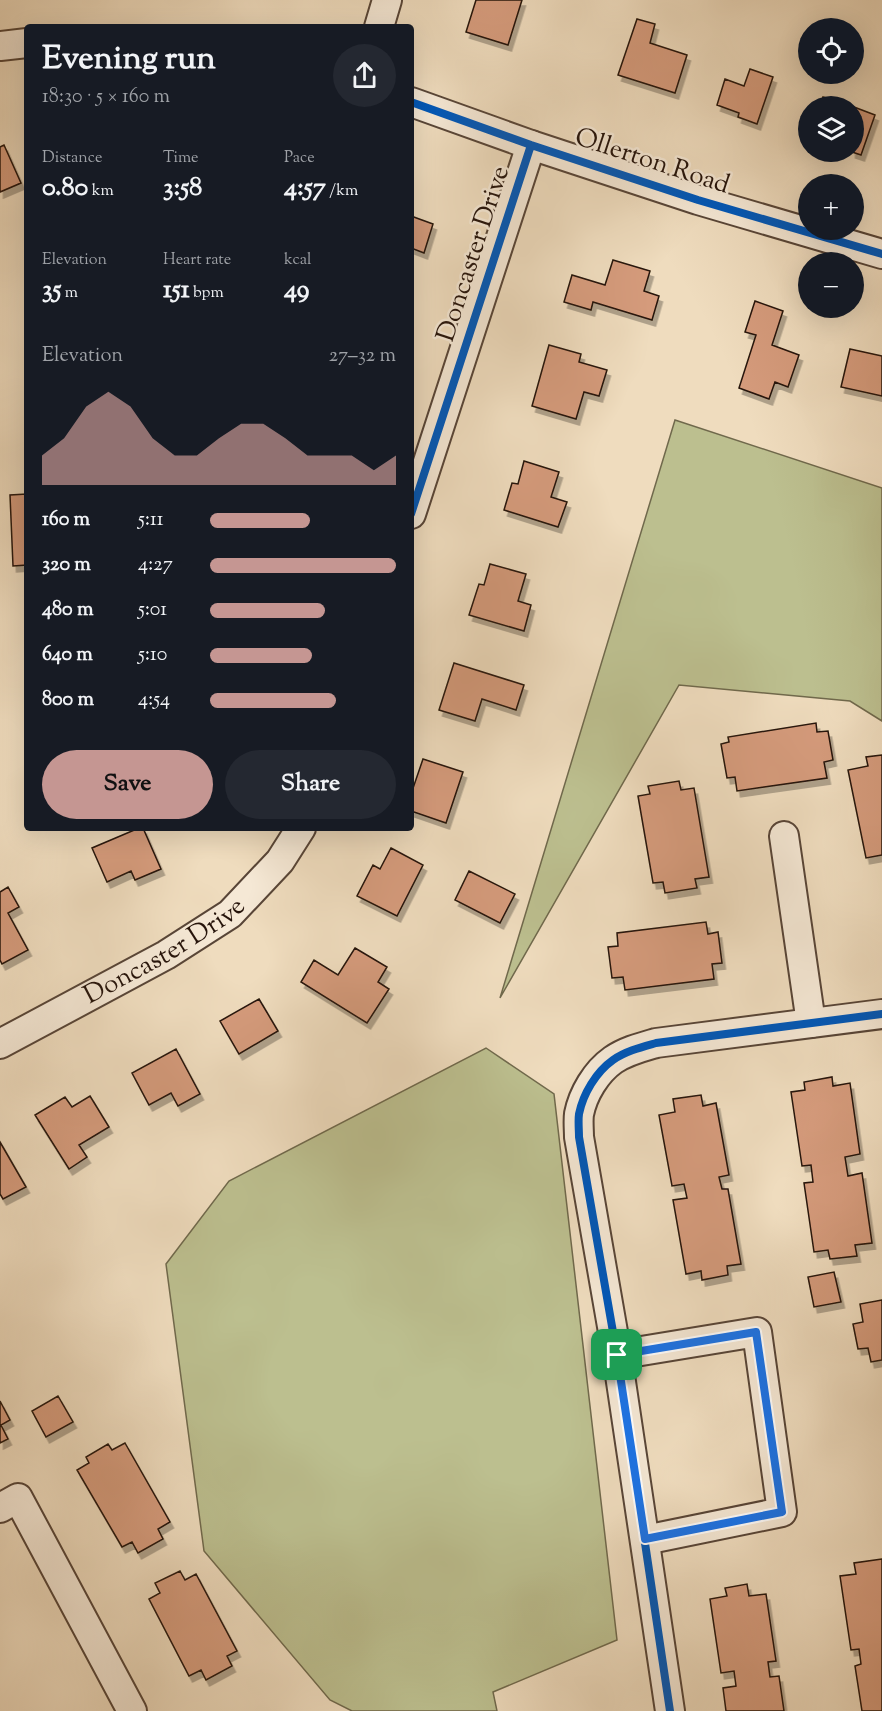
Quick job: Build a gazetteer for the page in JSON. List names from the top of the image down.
{
  "streets": {
    "street": ["Ollerton Road", "Doncaster Drive"]
  },
  "crossings": [
    ["Ollerton Road", "Doncaster Drive"]
  ],
  "page": {
    "map_buttons": ["+", "−"],
    "heading": ["Evening run", "18:30 · 5 × 160 m"],
    "stats": [
      ["Distance", "0.80 km"],
      ["Time", "3:58"],
      ["Pace", "4:57 /km"],
      ["Elevation", "35 m"],
      ["Heart rate", "151 bpm"],
      ["kcal", "49"]
    ],
    "chart": ["Elevation", "27–32 m"],
    "list": [
      {
        "name": "160 m",
        "note": "5:11"
      },
      {
        "name": "320 m",
        "note": "4:27"
      },
      {
        "name": "480 m",
        "note": "5:01"
      },
      {
        "name": "640 m",
        "note": "5:10"
      },
      {
        "name": "800 m",
        "note": "4:54"
      }
    ],
    "buttons": ["Save", "Share"]
  }
}
